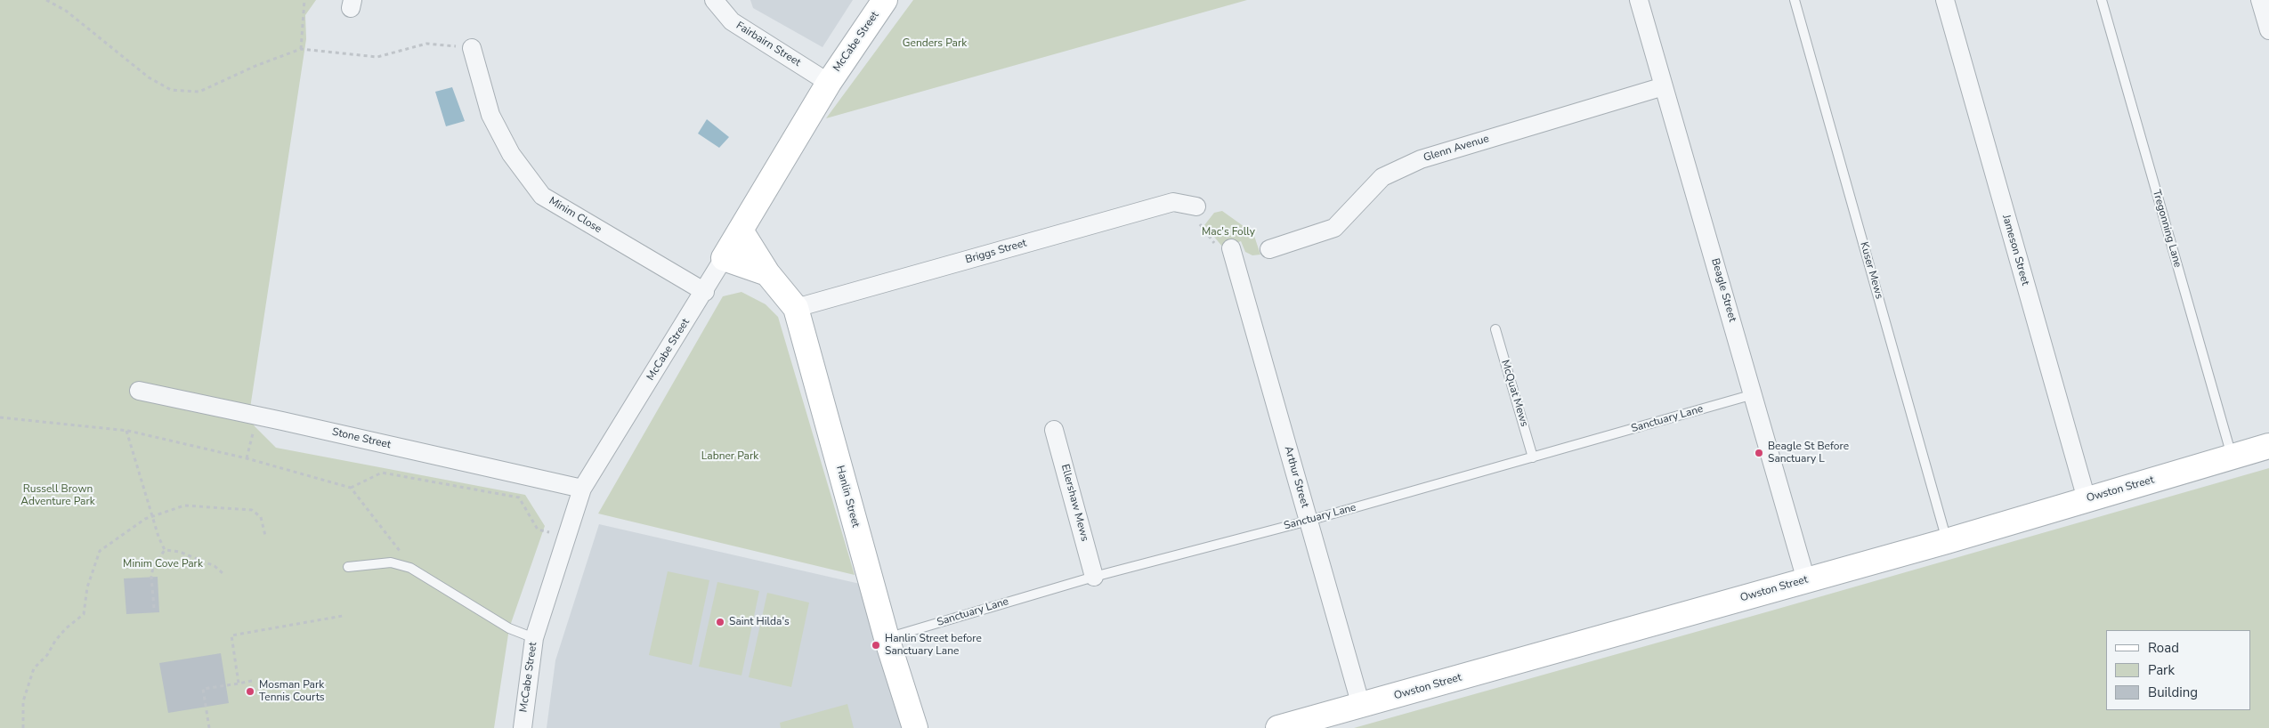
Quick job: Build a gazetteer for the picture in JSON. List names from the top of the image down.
{
  "streets": {
    "street": [
      "McCabe Street",
      "Fairbairn Street",
      "Glenn Avenue",
      "Minim Close",
      "Jameson Street",
      "Briggs Street",
      "Beagle Street",
      "Stone Street",
      "Arthur Street",
      "Owston Street",
      "Hanlin Street",
      "Ellershaw Mews"
    ],
    "lane": [
      "Tregonning Lane",
      "Kuser Mews",
      "McQuat Mews",
      "Sanctuary Lane"
    ]
  },
  "crossings": [
    ["McCabe Street", "Fairbairn Street"],
    ["McCabe Street", "Minim Close"],
    ["McCabe Street", "Stone Street"],
    ["McCabe Street", "Hanlin Street"],
    ["Glenn Avenue", "Beagle Street"],
    ["Tregonning Lane", "Owston Street"],
    ["Jameson Street", "Owston Street"],
    ["Briggs Street", "Hanlin Street"],
    ["Kuser Mews", "Owston Street"],
    ["Beagle Street", "Sanctuary Lane"],
    ["Beagle Street", "Owston Street"],
    ["McQuat Mews", "Sanctuary Lane"],
    ["Sanctuary Lane", "Arthur Street"],
    ["Sanctuary Lane", "Hanlin Street"],
    ["Sanctuary Lane", "Ellershaw Mews"],
    ["Arthur Street", "Owston Street"]
  ],
  "parks": [
    "Genders Park",
    "Mac's Folly",
    "Labner Park",
    "Russell Brown Adventure Park",
    "Minim Cove Park"
  ],
  "places": [
    "Beagle St Before Sanctuary L",
    "Saint Hilda's",
    "Hanlin Street before Sanctuary Lane",
    "Mosman Park Tennis Courts"
  ],
  "legend": ["Road", "Park", "Building"]
}
